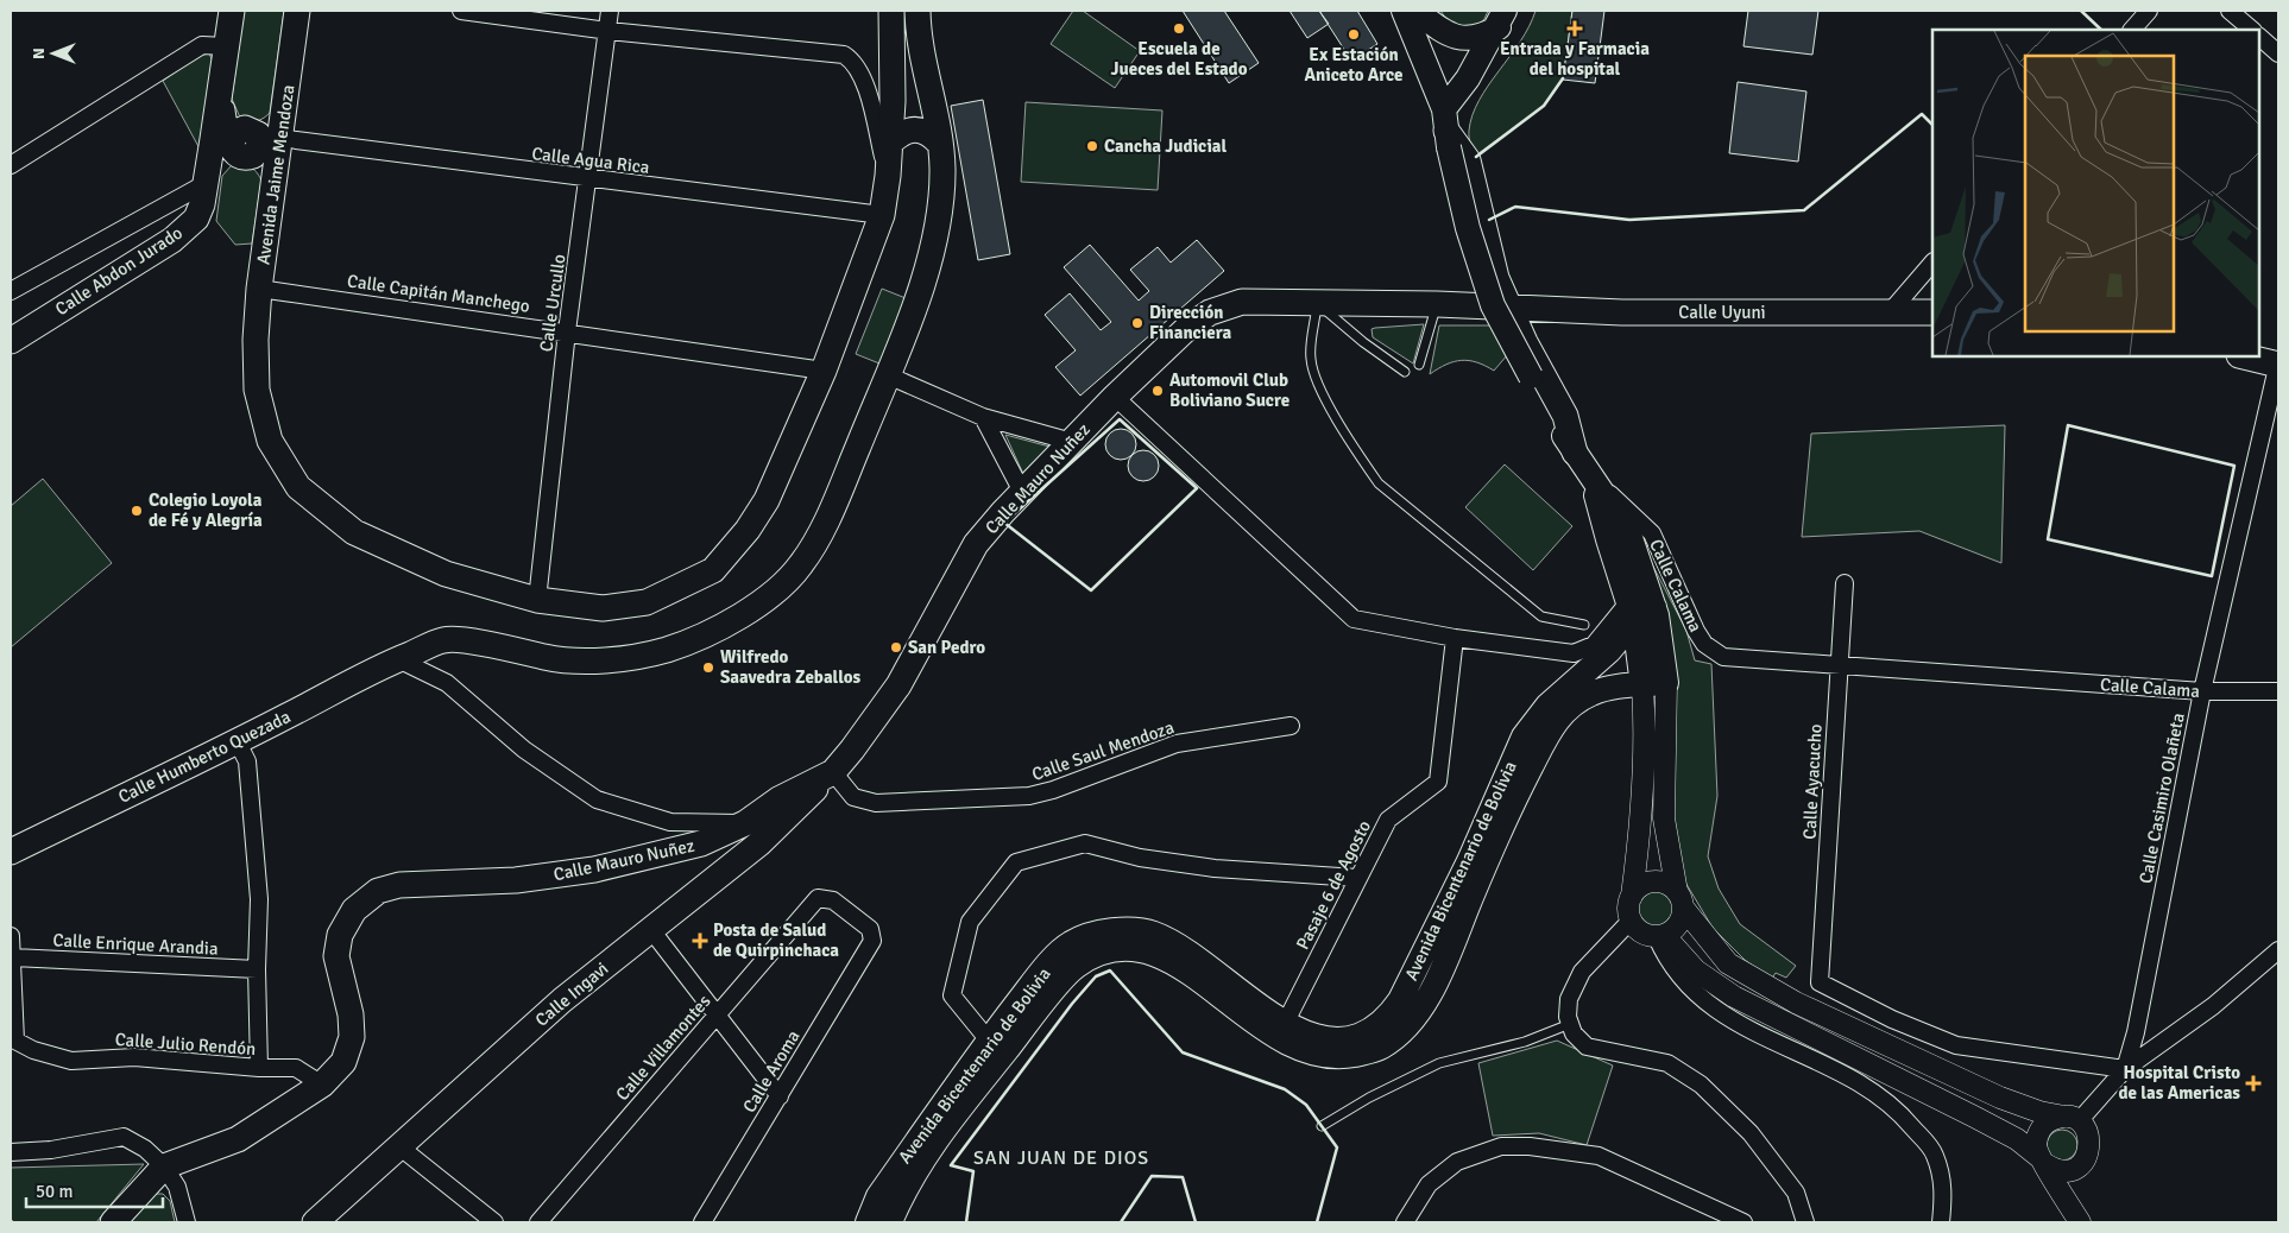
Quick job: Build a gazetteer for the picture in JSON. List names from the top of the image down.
{
  "streets": {
    "main road": [
      "Avenida Jaime Mendoza",
      "Calle Abdon Jurado",
      "Calle Uyuni",
      "Calle Mauro Nuñez",
      "Calle Calama",
      "Calle Humberto Quezada",
      "Avenida Bicentenario de Bolivia",
      "Calle Ingavi"
    ],
    "street": [
      "Calle Agua Rica",
      "Calle Capitán Manchego",
      "Calle Urcullo",
      "Calle Saul Mendoza",
      "Calle Ayacucho",
      "Calle Casimiro Olañeta",
      "Pasaje 6 de Agosto",
      "Calle Enrique Arandia",
      "Calle Julio Rendón",
      "Calle Villamontes",
      "Calle Aroma"
    ]
  },
  "crossings": [
    ["Calle Agua Rica", "Avenida Jaime Mendoza"],
    ["Calle Agua Rica", "Calle Abdon Jurado"],
    ["Calle Agua Rica", "Calle Urcullo"],
    ["Avenida Jaime Mendoza", "Calle Abdon Jurado"],
    ["Avenida Jaime Mendoza", "Calle Capitán Manchego"],
    ["Avenida Jaime Mendoza", "Calle Urcullo"],
    ["Calle Capitán Manchego", "Calle Urcullo"],
    ["Calle Uyuni", "Calle Mauro Nuñez"],
    ["Calle Mauro Nuñez", "Calle Saul Mendoza"],
    ["Calle Mauro Nuñez", "Calle Ingavi"],
    ["Calle Mauro Nuñez", "Calle Julio Rendón"],
    ["Calle Calama", "Calle Ayacucho"],
    ["Calle Calama", "Calle Casimiro Olañeta"],
    ["Calle Saul Mendoza", "Calle Ingavi"],
    ["Calle Ayacucho", "Calle Casimiro Olañeta"],
    ["Avenida Bicentenario de Bolivia", "Pasaje 6 de Agosto"],
    ["Calle Villamontes", "Calle Aroma"]
  ],
  "districts": ["SAN JUAN DE DIOS"],
  "places": {
    "other": [
      "Escuela de Jueces del Estado",
      "Ex Estación Aniceto Arce",
      "Cancha Judicial",
      "Dirección Financiera",
      "Automovil Club Boliviano Sucre",
      "Colegio Loyola de Fé y Alegría",
      "San Pedro",
      "Wilfredo Saavedra Zeballos"
    ],
    "health": ["Entrada y Farmacia del hospital", "Posta de Salud de Quirpinchaca", "Hospital Cristo de las Americas"]
  },
  "scale_bar": "50 m",
  "north": "left"
}
